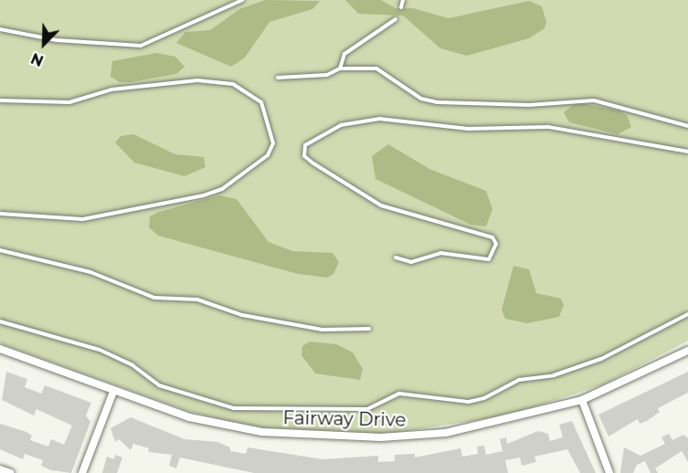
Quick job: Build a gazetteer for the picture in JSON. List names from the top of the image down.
{
  "streets": {
    "street": ["Fairway Drive"]
  },
  "north": "bottom left"
}
